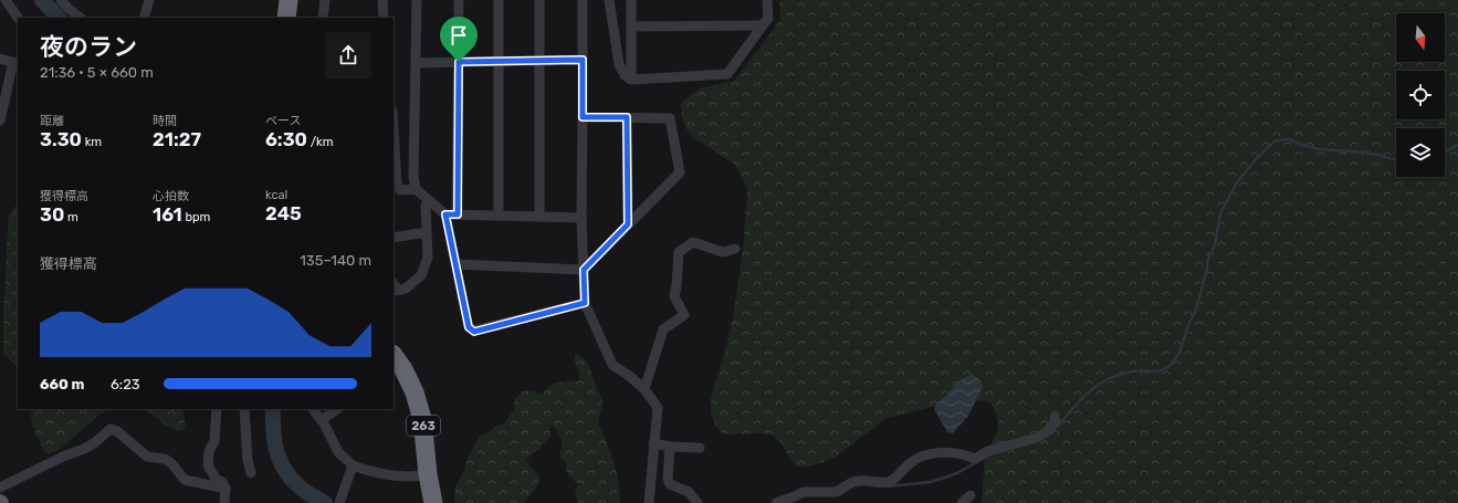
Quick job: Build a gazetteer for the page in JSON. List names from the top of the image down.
{
  "streets": {
    "highway": ["263"]
  },
  "north": "bottom",
  "page": {
    "heading": ["夜のラン", "21:36 · 5 × 660 m"],
    "stats": [
      ["距離", "3.30 km"],
      ["時間", "21:27"],
      ["ペース", "6:30 /km"],
      ["獲得標高", "30 m"],
      ["心拍数", "161 bpm"],
      ["kcal", "245"]
    ],
    "chart": ["獲得標高", "135–140 m"],
    "list": [
      {
        "name": "660 m",
        "note": "6:23"
      }
    ]
  }
}
